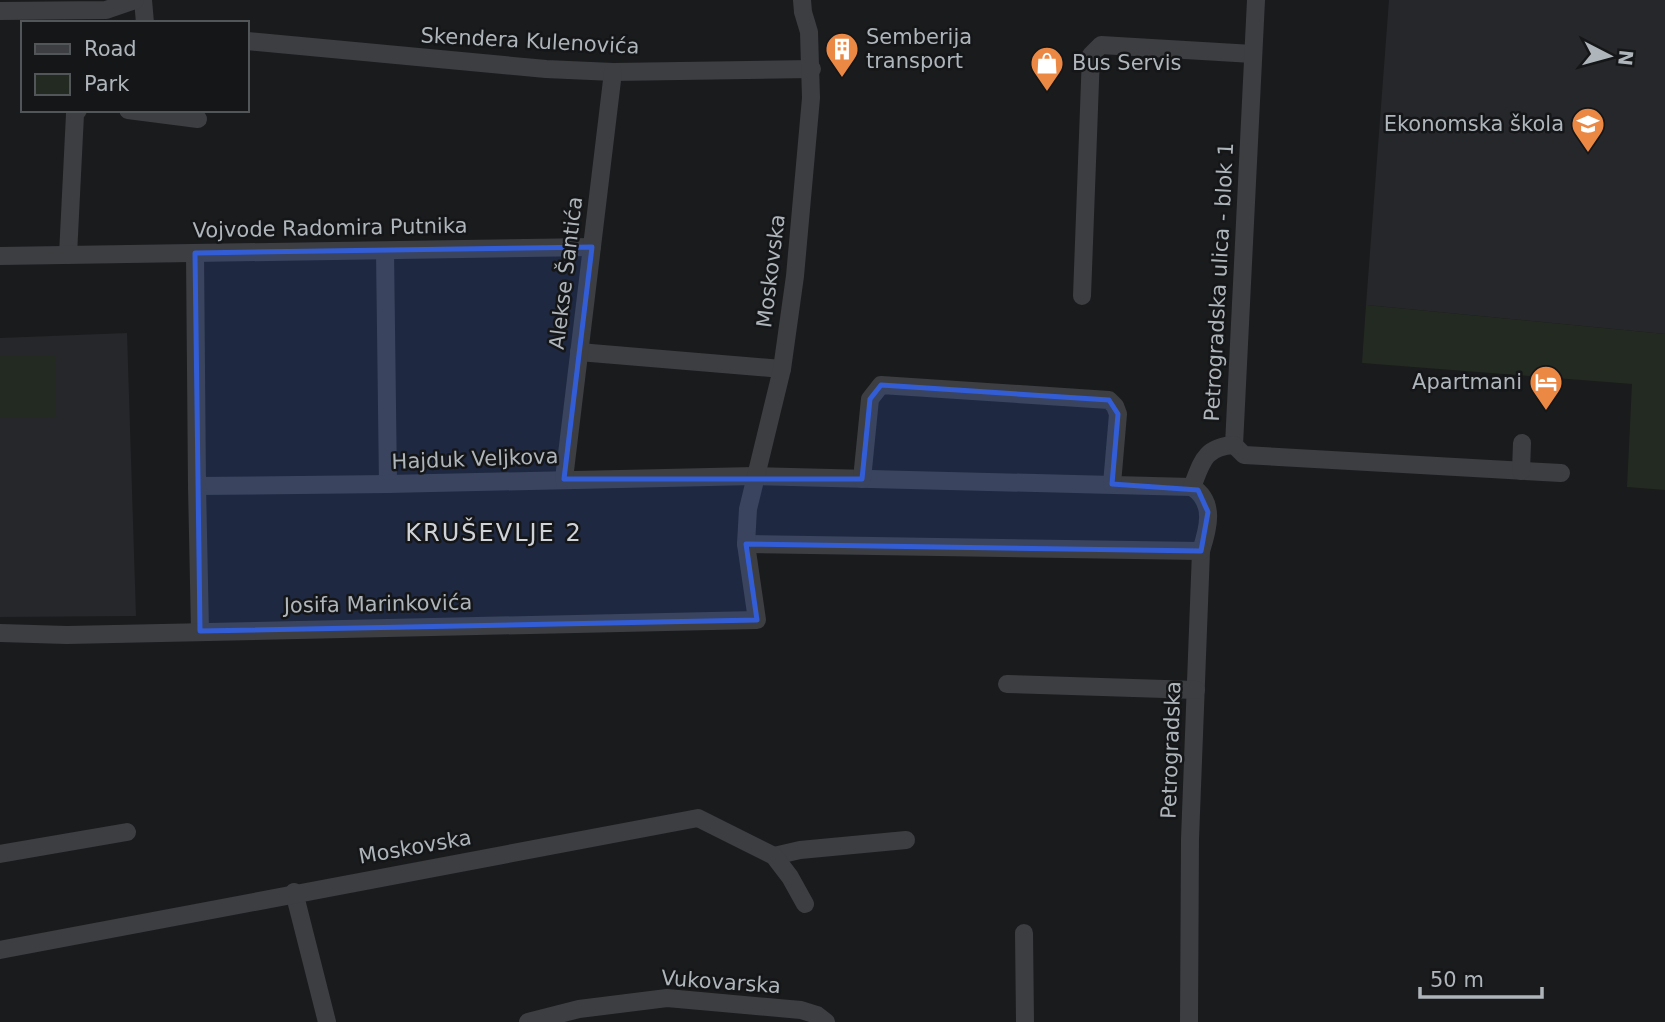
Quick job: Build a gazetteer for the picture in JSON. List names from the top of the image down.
{
  "streets": {
    "street": [
      "Skendera Kulenovića",
      "Vojvode Radomira Putnika",
      "Moskovska",
      "Alekse Šantića",
      "Petrogradska ulica - blok 1",
      "Hajduk Veljkova",
      "Josifa Marinkovića",
      "Petrogradska",
      "Vukovarska"
    ]
  },
  "crossings": [
    ["Skendera Kulenovića", "Moskovska"],
    ["Skendera Kulenovića", "Alekse Šantića"],
    ["Vojvode Radomira Putnika", "Alekse Šantića"],
    ["Moskovska", "Hajduk Veljkova"],
    ["Moskovska", "Josifa Marinkovića"],
    ["Alekse Šantića", "Hajduk Veljkova"]
  ],
  "districts": ["KRUŠEVLJE 2"],
  "places": {
    "building": ["Semberija transport"],
    "shop": ["Bus Servis"],
    "school or university": ["Ekonomska škola"],
    "hotel": ["Apartmani"]
  },
  "legend": ["Road", "Park"],
  "scale_bar": "50 m",
  "north": "right"
}
